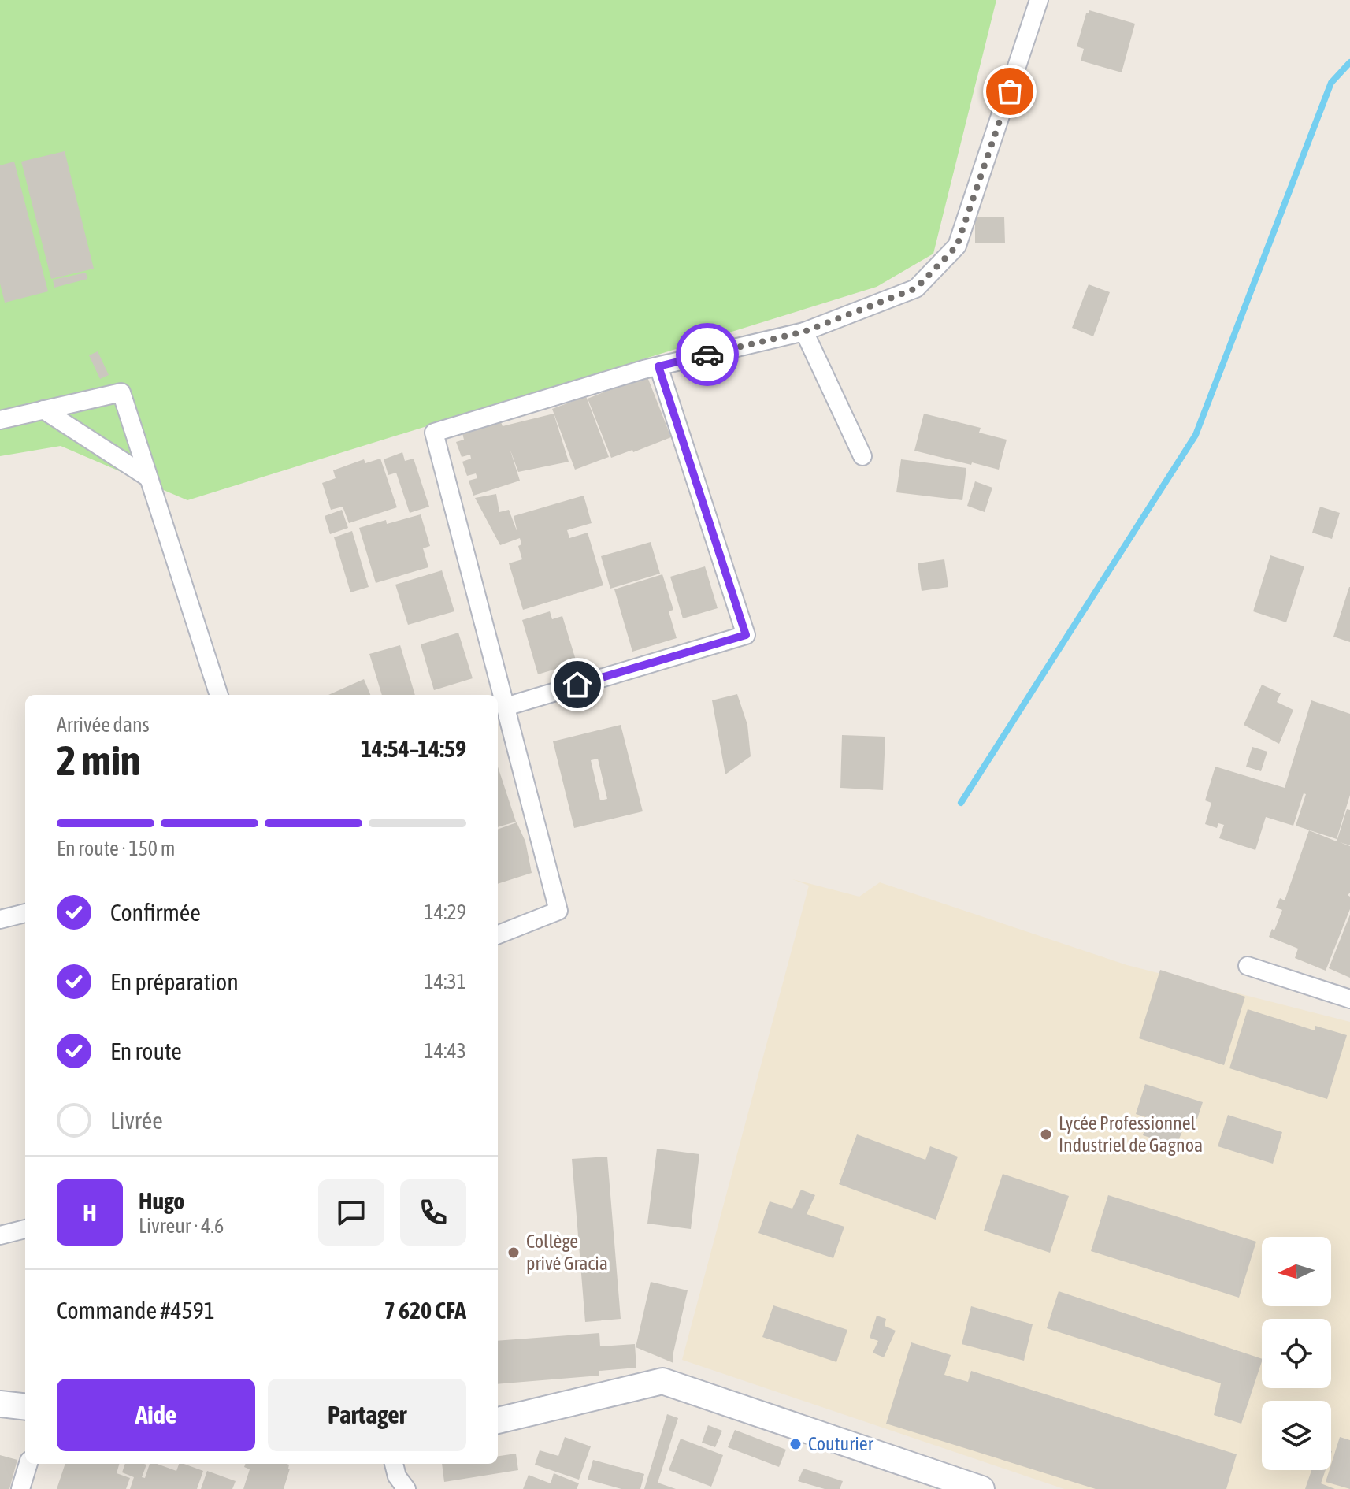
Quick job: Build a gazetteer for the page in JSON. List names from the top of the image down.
{
  "places": ["Lycée Professionnel Industriel de Gagnoa", "Collège privé Gracia", "Couturier"],
  "north": "left",
  "page": {
    "heading": ["2 min", "Arrivée dans", "14:54–14:59"],
    "panel": [
      "Hugo",
      "Livreur · 4.6",
      "Commande #4591",
      "7 620 CFA"
    ],
    "bar": "En route · 150 m",
    "list": [
      ["Confirmée", "14:29"],
      ["En préparation", "14:31"],
      ["En route", "14:43"],
      "Livrée"
    ],
    "round": "H",
    "buttons": ["Aide", "Partager"]
  }
}
